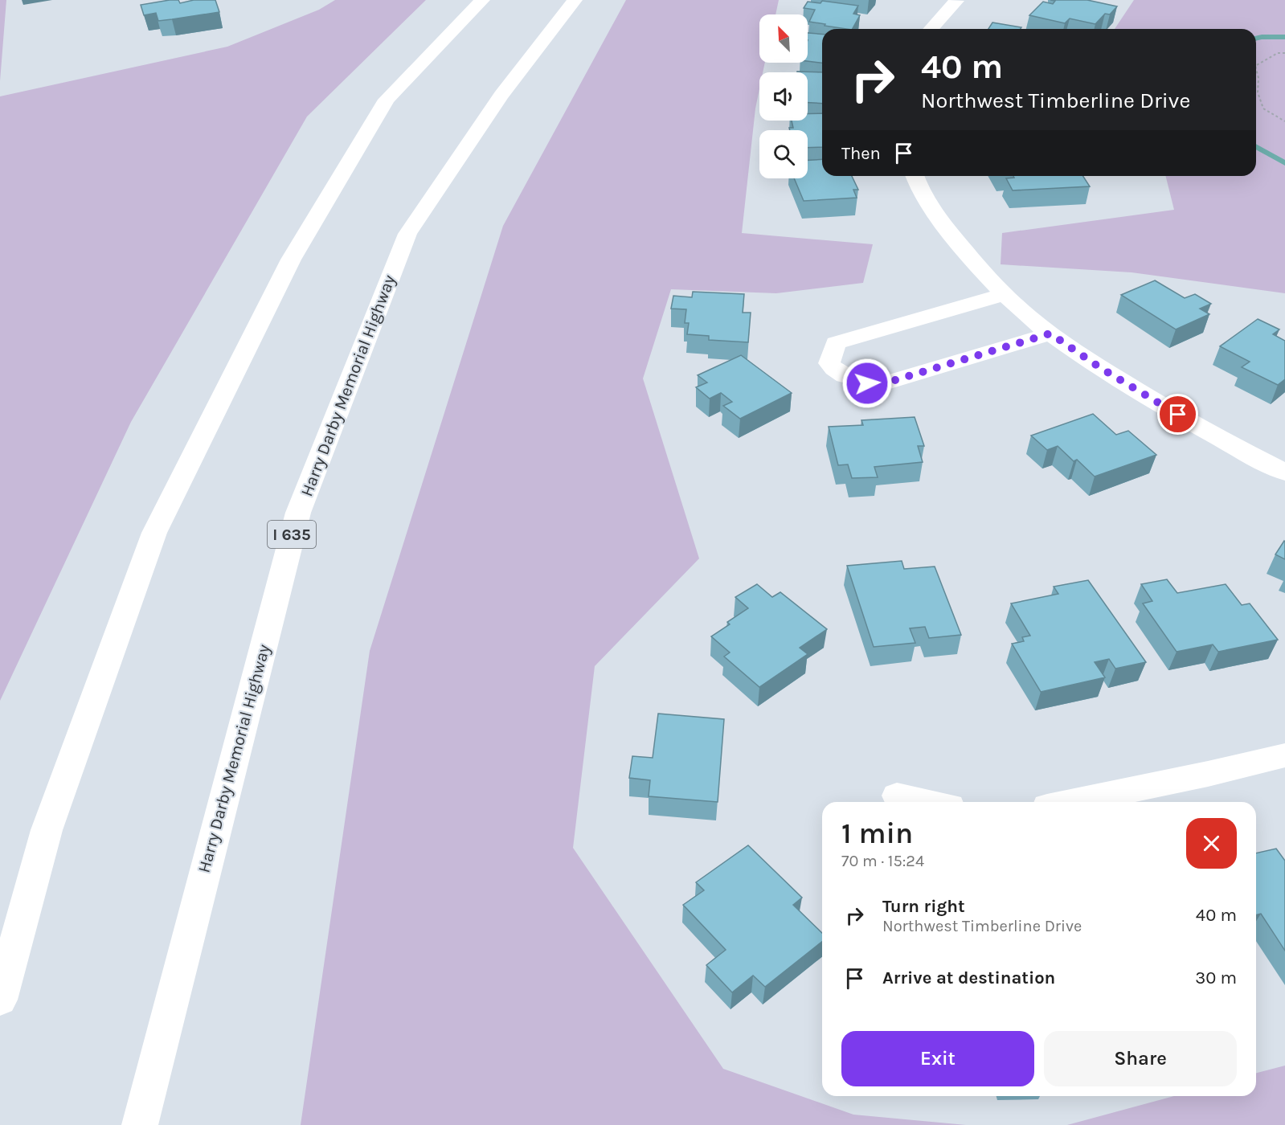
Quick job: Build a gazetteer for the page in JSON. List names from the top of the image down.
{
  "streets": {
    "main road": ["Harry Darby Memorial Highway", "I 635"]
  },
  "north": "top left",
  "page": {
    "turn": ["40 m", "Northwest Timberline Drive"],
    "then": "Then",
    "heading": ["1 min", "70 m · 15:24"],
    "list": [
      {
        "name": "Turn right",
        "note": "Northwest Timberline Drive",
        "value": "40 m"
      },
      {
        "name": "Arrive at destination",
        "value": "30 m"
      }
    ],
    "buttons": ["Exit", "Share"]
  }
}
